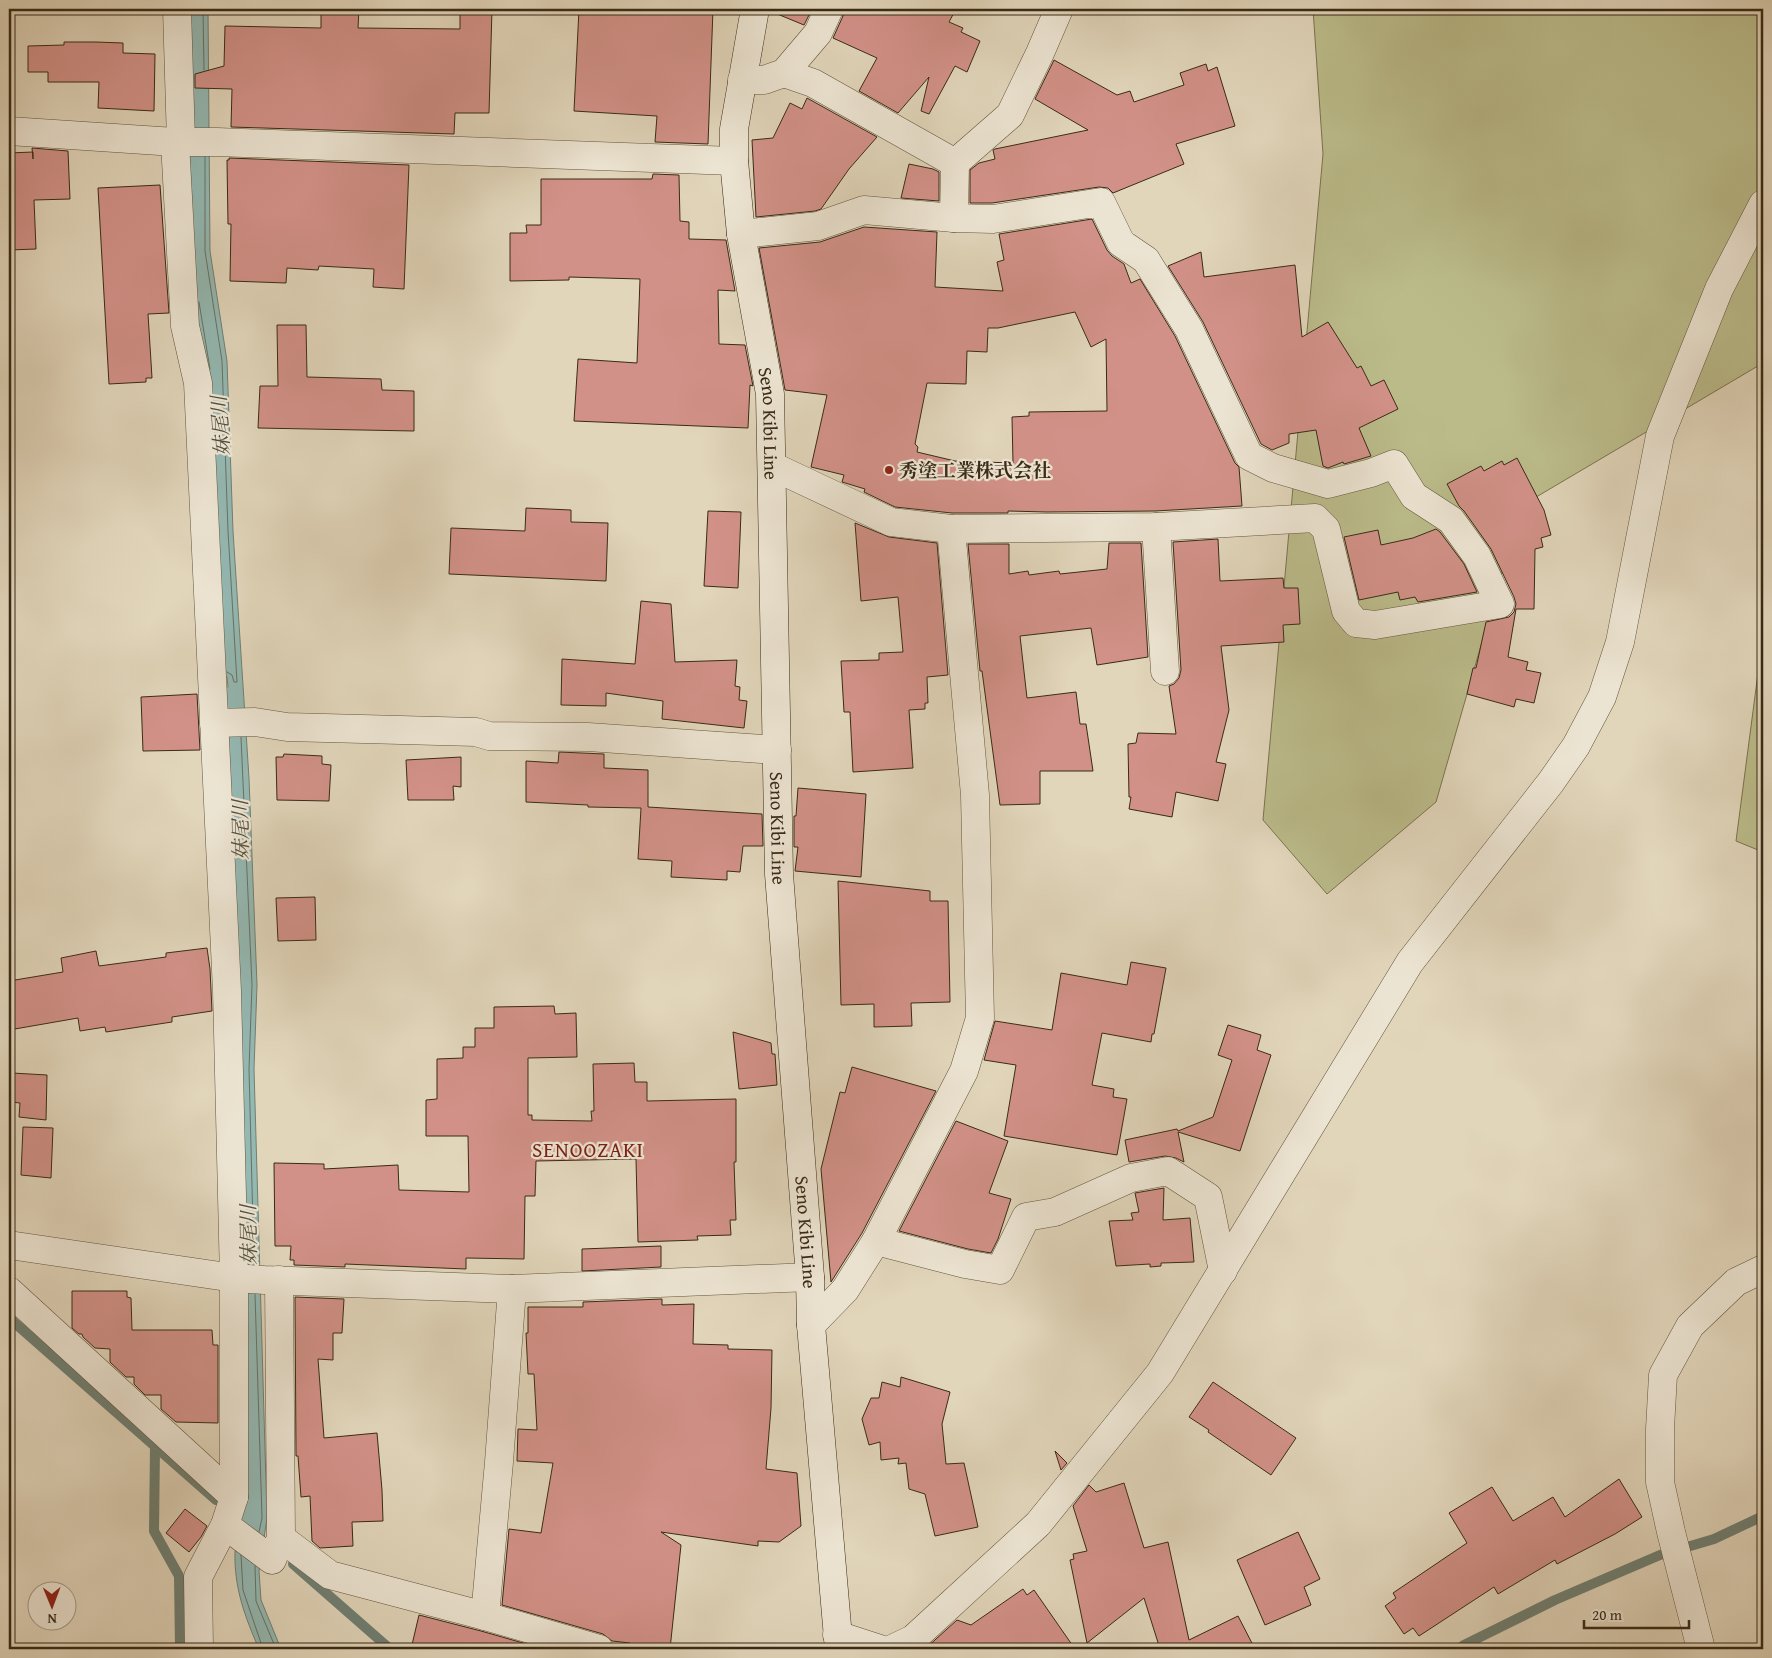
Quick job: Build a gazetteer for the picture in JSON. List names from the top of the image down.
{
  "streets": {
    "street": ["Seno Kibi Line"]
  },
  "districts": ["SENOOZAKI"],
  "water": ["妹尾川"],
  "places": ["秀塗工業株式会社"],
  "scale_bar": "20 m",
  "north": "bottom"
}
